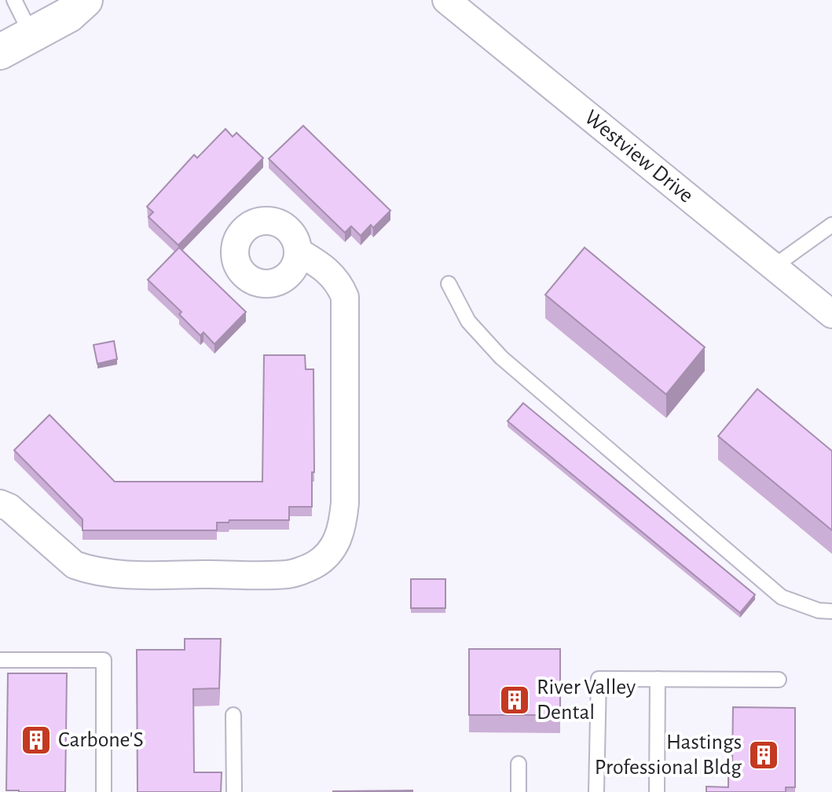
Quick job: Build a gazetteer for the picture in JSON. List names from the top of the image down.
{
  "streets": {
    "street": ["Westview Drive"]
  },
  "places": {
    "building": ["River Valley Dental", "Carbone'S", "Hastings Professional Bldg"]
  }
}
